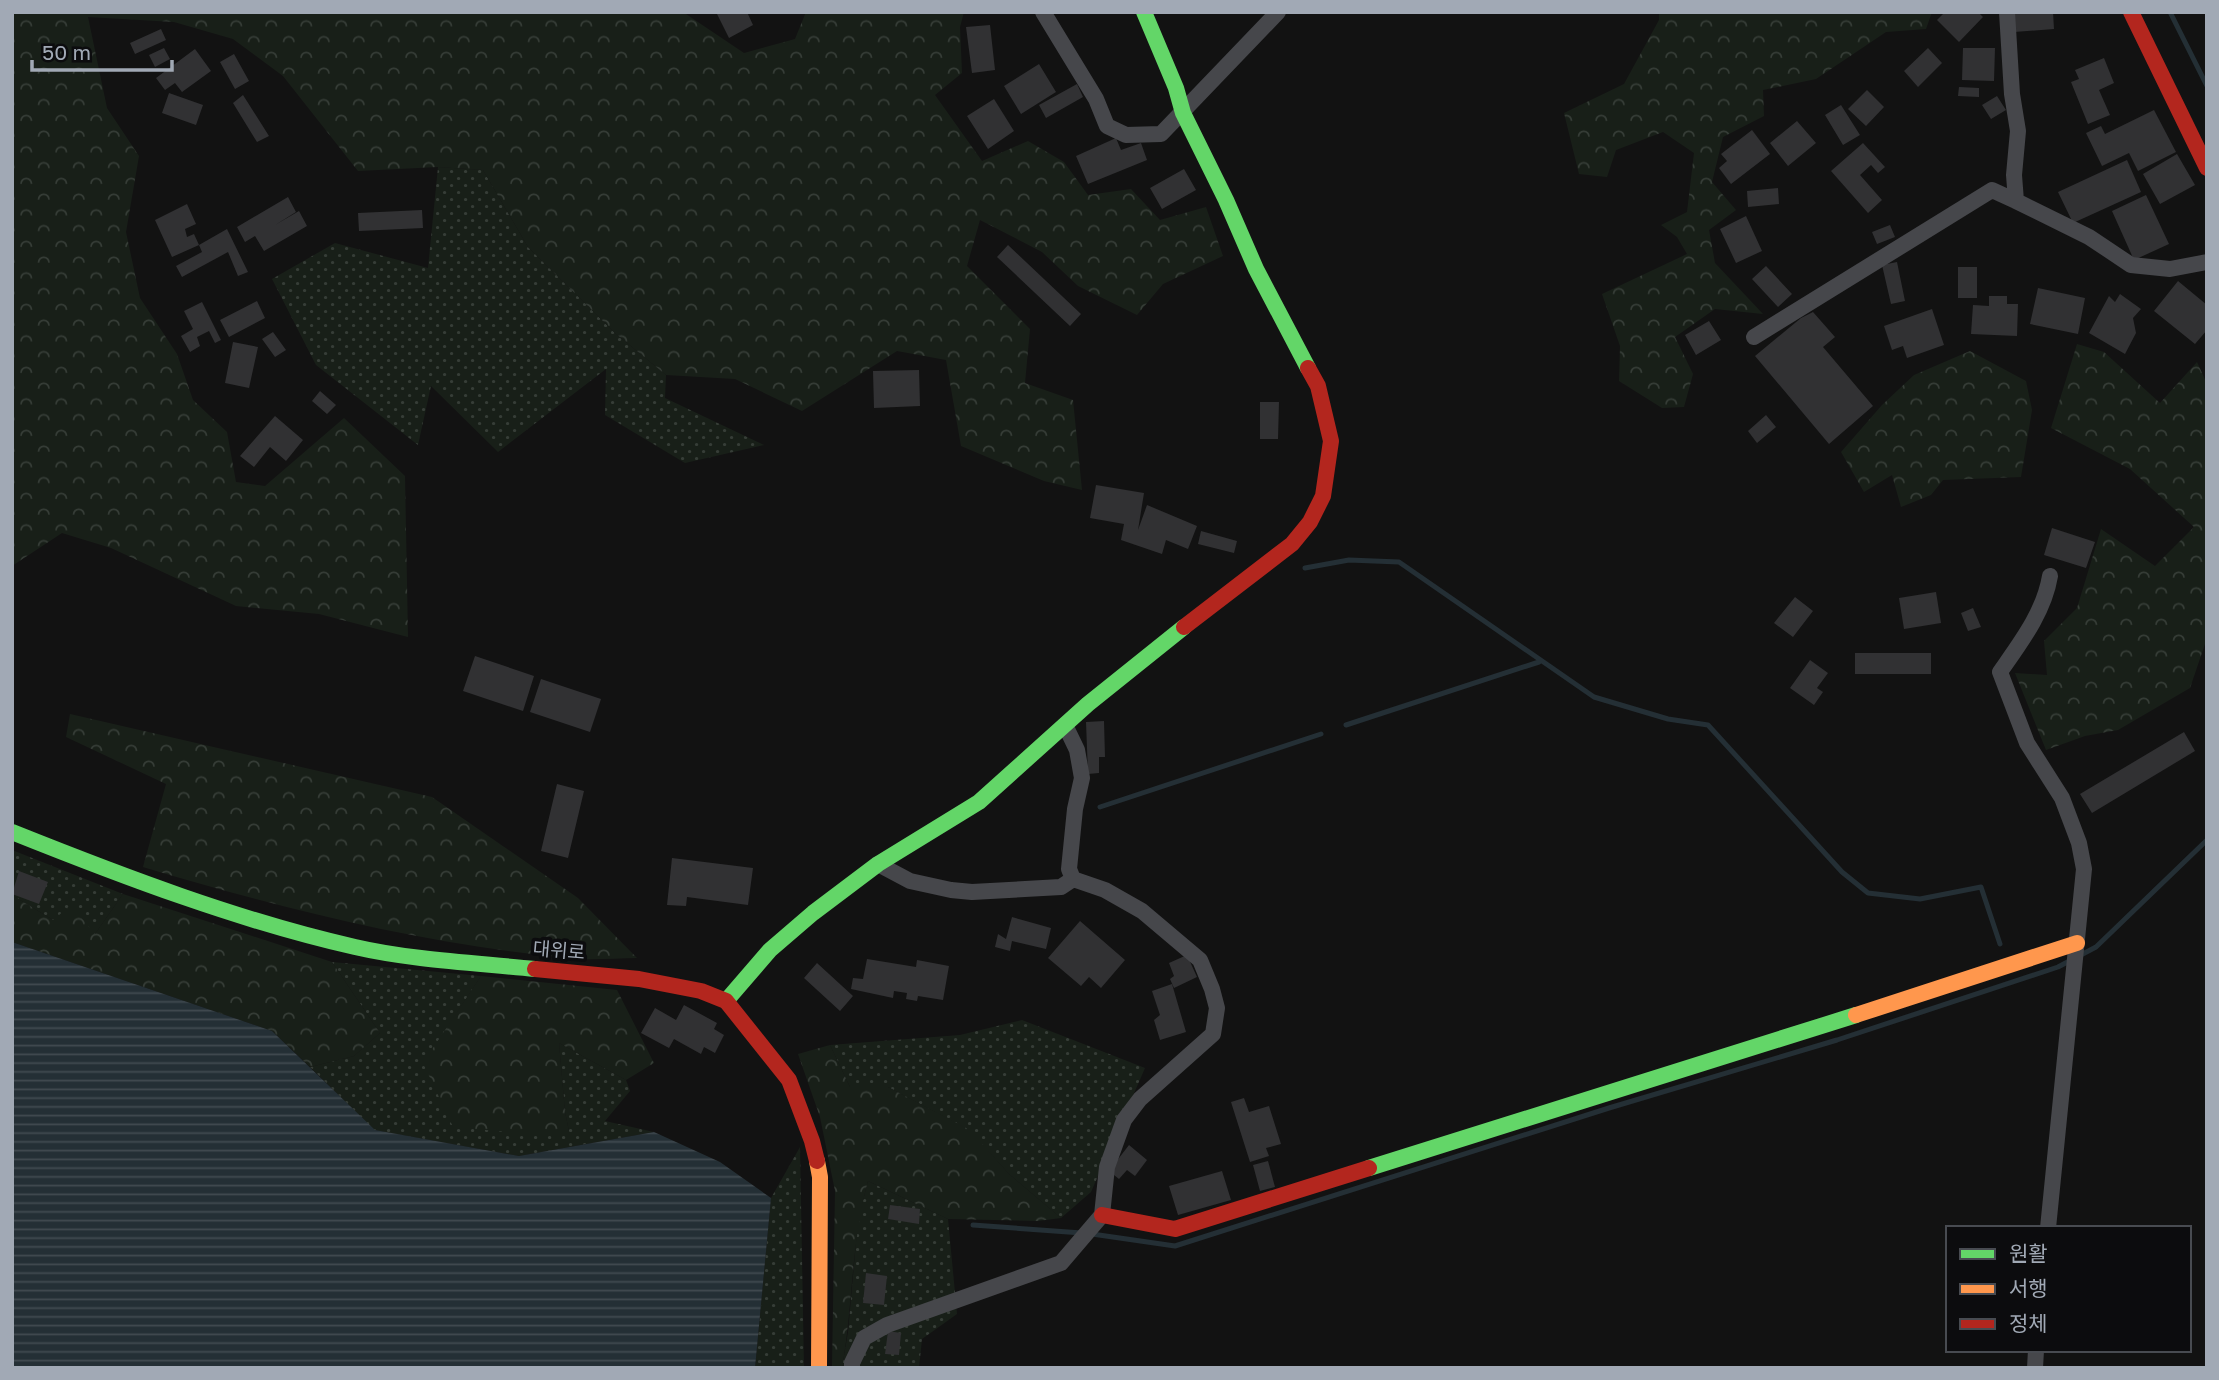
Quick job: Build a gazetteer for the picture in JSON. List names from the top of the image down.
{
  "streets": {
    "street": ["대위로"]
  },
  "legend": ["원활", "서행", "정체"],
  "scale_bar": "50 m"
}
